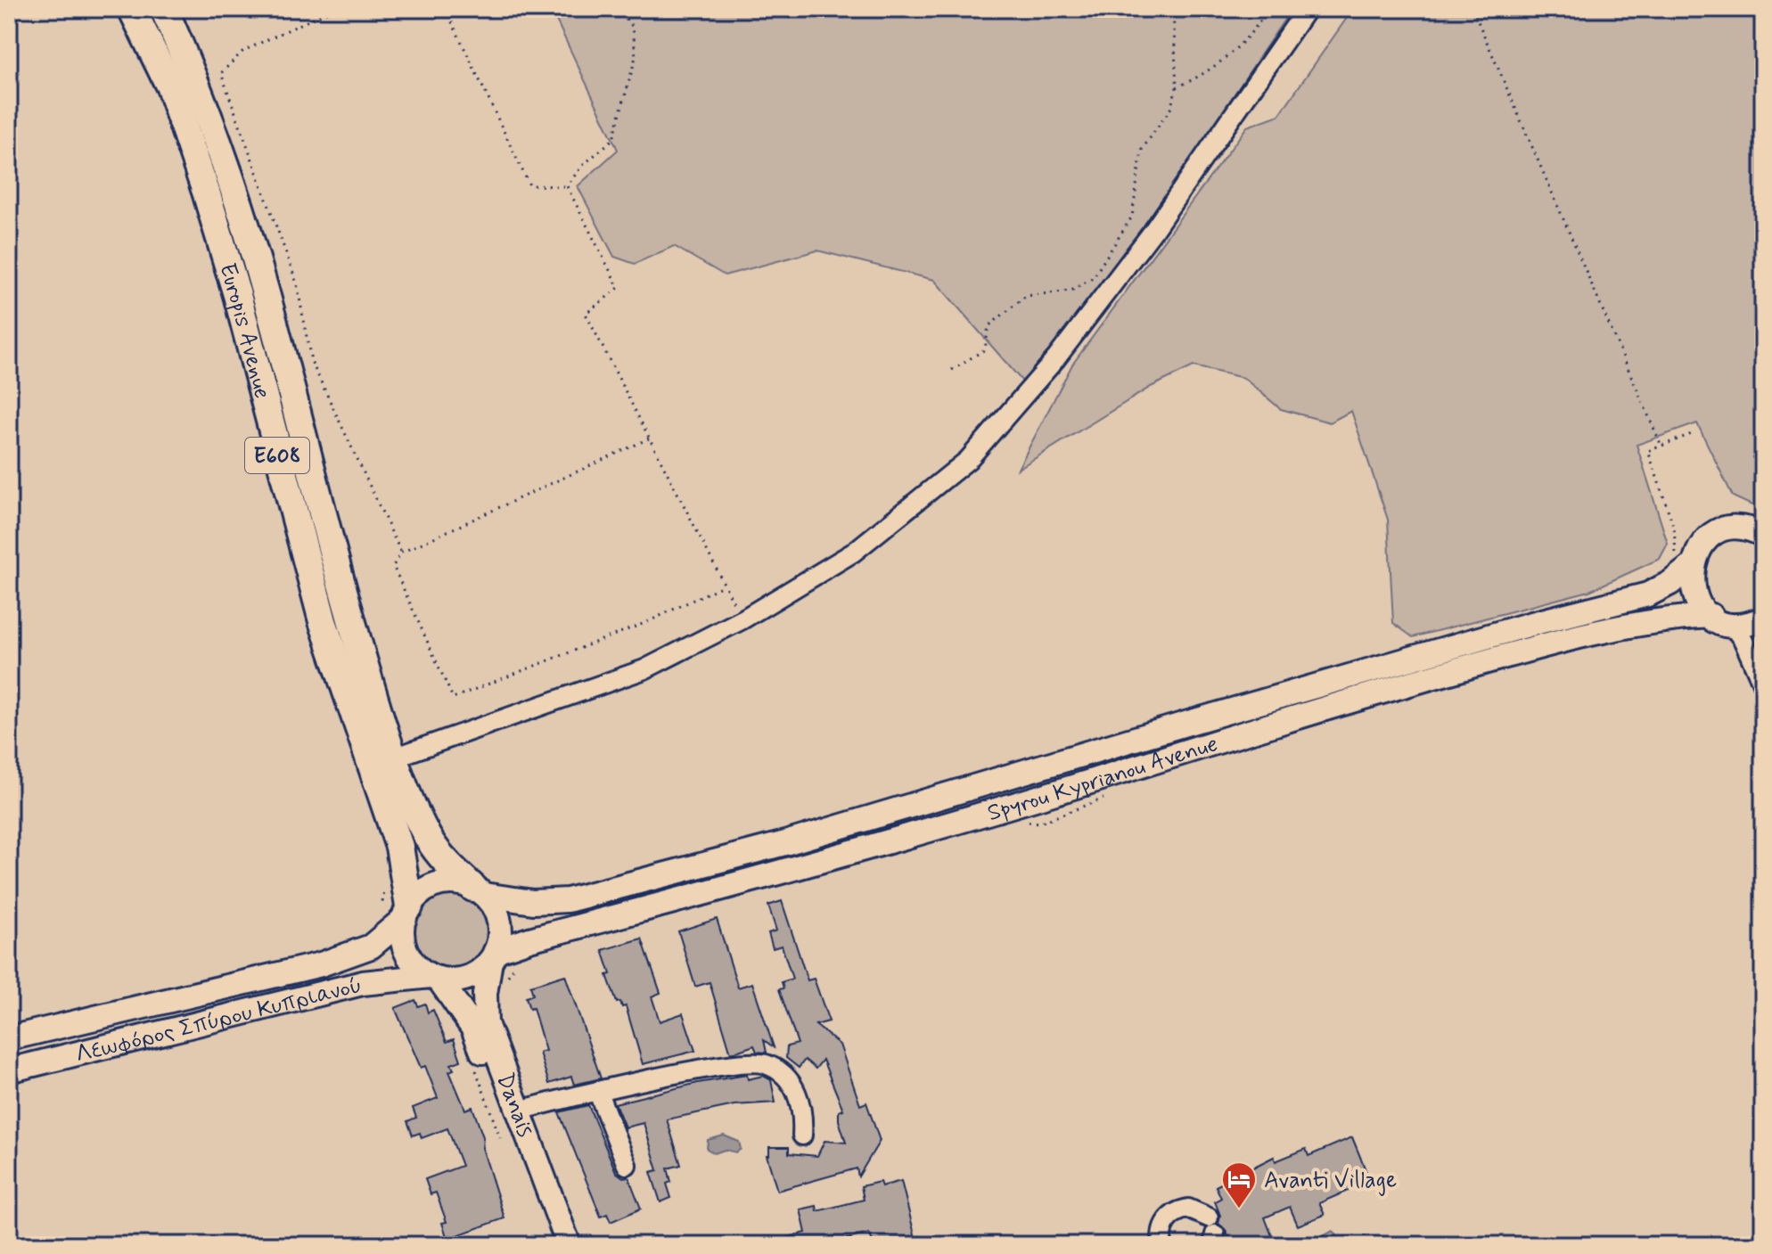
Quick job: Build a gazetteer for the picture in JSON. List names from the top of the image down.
{
  "streets": {
    "highway": ["Europis Avenue", "E608"],
    "main road": ["Spyrou Kyprianou Avenue", "Λεωφόρος Σπύρου Κυπριανού", "Danais"]
  },
  "crossings": [
    ["Europis Avenue", "Spyrou Kyprianou Avenue"],
    ["Europis Avenue", "Λεωφόρος Σπύρου Κυπριανού"],
    ["Europis Avenue", "Danais"],
    ["Spyrou Kyprianou Avenue", "Λεωφόρος Σπύρου Κυπριανού"],
    ["Spyrou Kyprianou Avenue", "Danais"],
    ["Λεωφόρος Σπύρου Κυπριανού", "Danais"]
  ],
  "places": {
    "hotel": ["Avanti Village"]
  }
}
